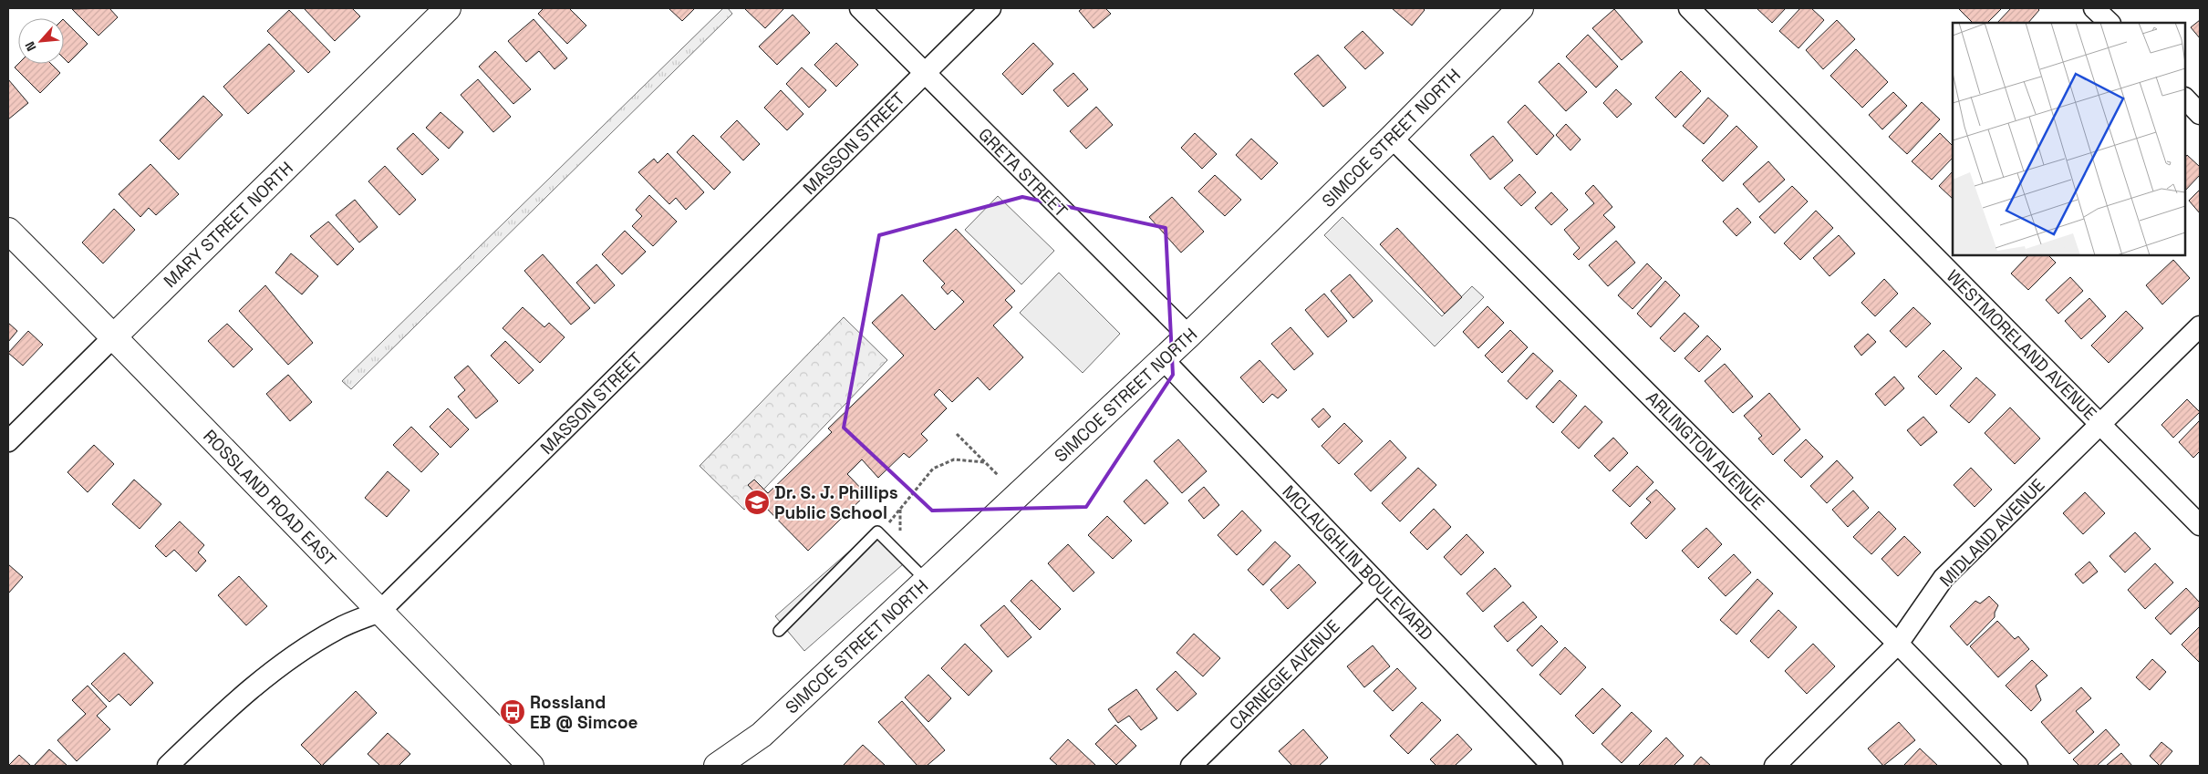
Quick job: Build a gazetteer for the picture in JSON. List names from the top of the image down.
{
  "streets": {
    "main road": ["SIMCOE STREET NORTH", "MARY STREET NORTH", "ROSSLAND ROAD EAST"],
    "street": [
      "MASSON STREET",
      "GRETA STREET",
      "WESTMORELAND AVENUE",
      "ARLINGTON AVENUE",
      "MIDLAND AVENUE",
      "MCLAUGHLIN BOULEVARD",
      "CARNEGIE AVENUE"
    ]
  },
  "crossings": [
    ["SIMCOE STREET NORTH", "GRETA STREET"],
    ["SIMCOE STREET NORTH", "ARLINGTON AVENUE"],
    ["SIMCOE STREET NORTH", "MCLAUGHLIN BOULEVARD"],
    ["MASSON STREET", "GRETA STREET"],
    ["MASSON STREET", "ROSSLAND ROAD EAST"],
    ["MARY STREET NORTH", "ROSSLAND ROAD EAST"],
    ["WESTMORELAND AVENUE", "MIDLAND AVENUE"],
    ["ARLINGTON AVENUE", "MIDLAND AVENUE"],
    ["MCLAUGHLIN BOULEVARD", "CARNEGIE AVENUE"]
  ],
  "places": {
    "school or university": ["Dr. S. J. Phillips Public School"],
    "bus stop": ["Rossland EB @ Simcoe"]
  },
  "north": "bottom left"
}
